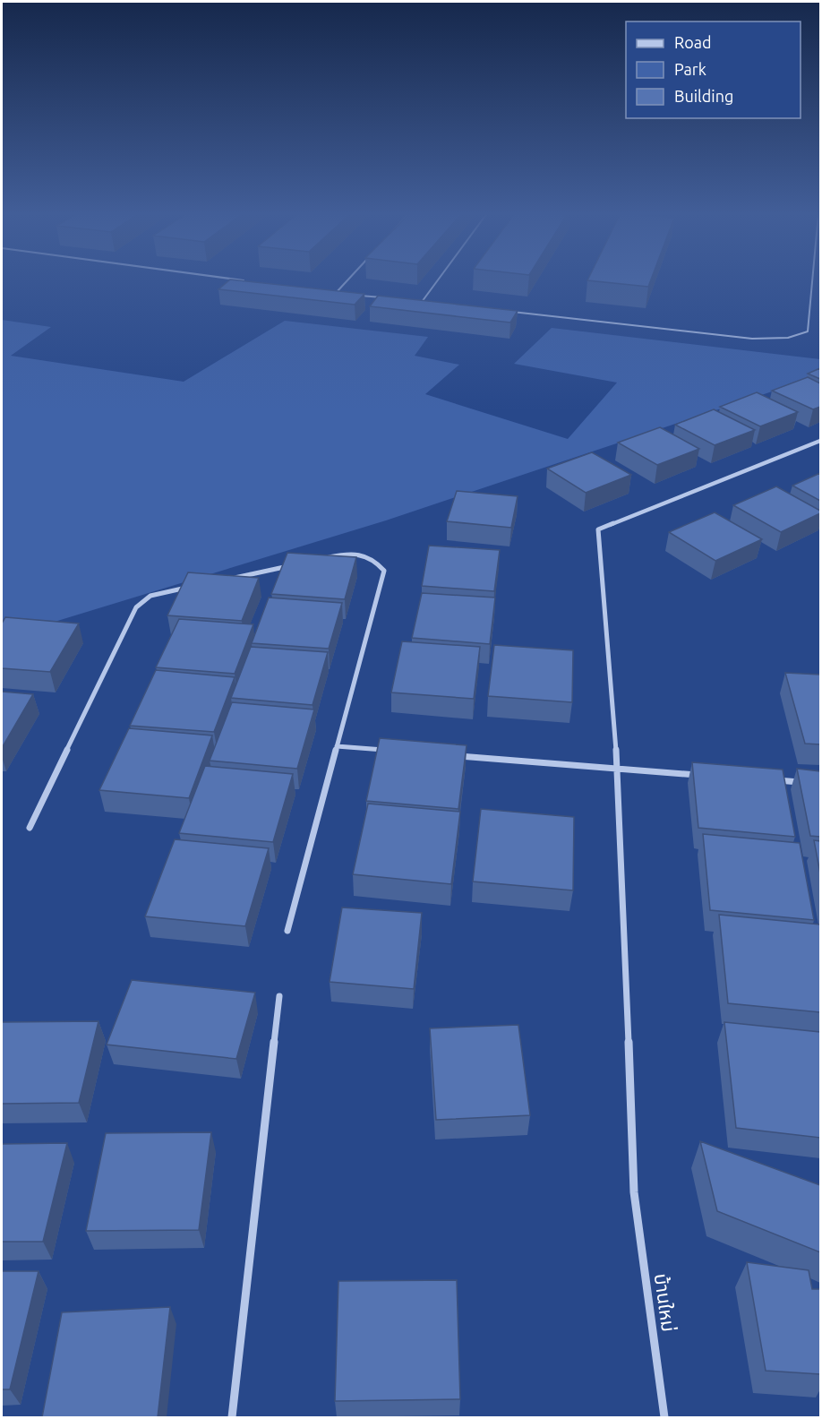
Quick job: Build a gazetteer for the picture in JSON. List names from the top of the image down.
{
  "streets": {
    "street": ["บ้านใหม่"]
  },
  "legend": ["Road", "Park", "Building"]
}
